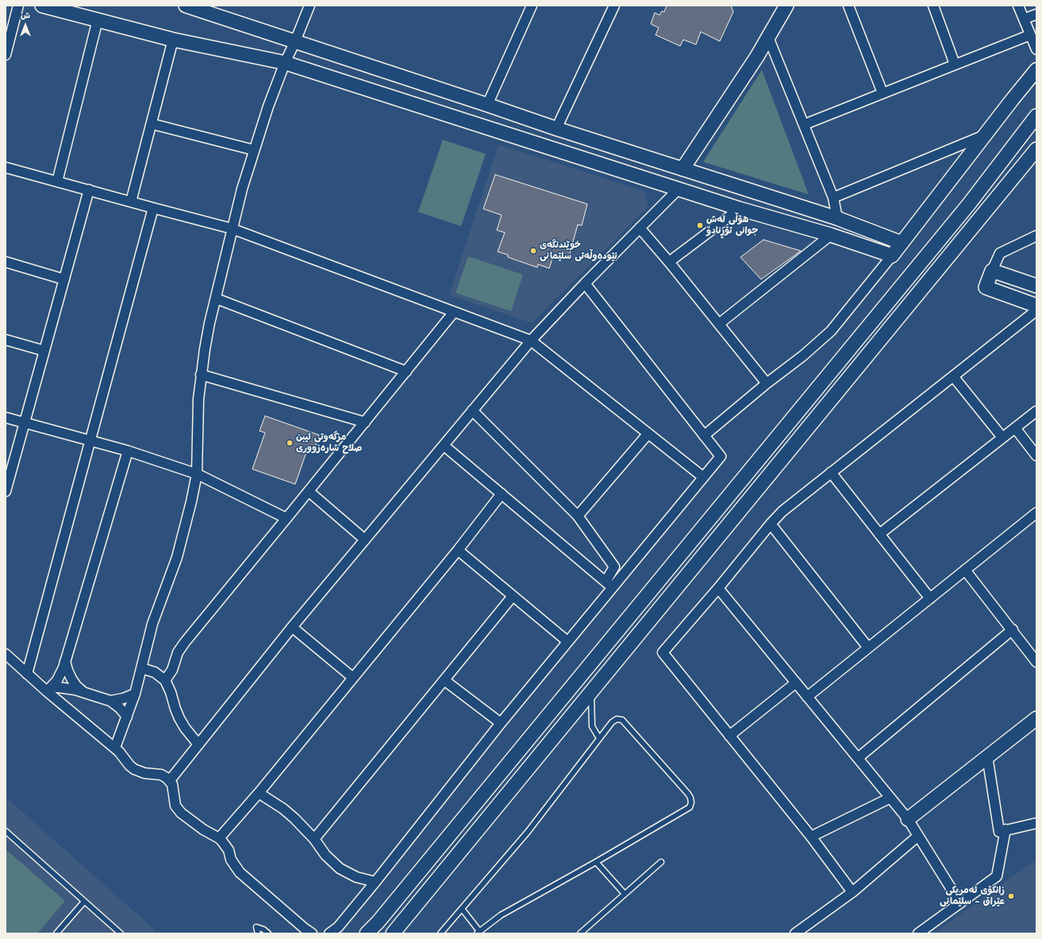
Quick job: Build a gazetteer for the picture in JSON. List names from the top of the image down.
{
  "places": [
    "ھۆڵی لەش جوانی تۆڕنادۆ",
    "خوێندنگەی نێوده‌وڵه‌تی سلێمانی",
    "مزگەوتی ئیبن صلاح شارەزووری",
    "زانکۆی ئەمریکی عێراق - سلێمانی"
  ],
  "north": "top"
}
